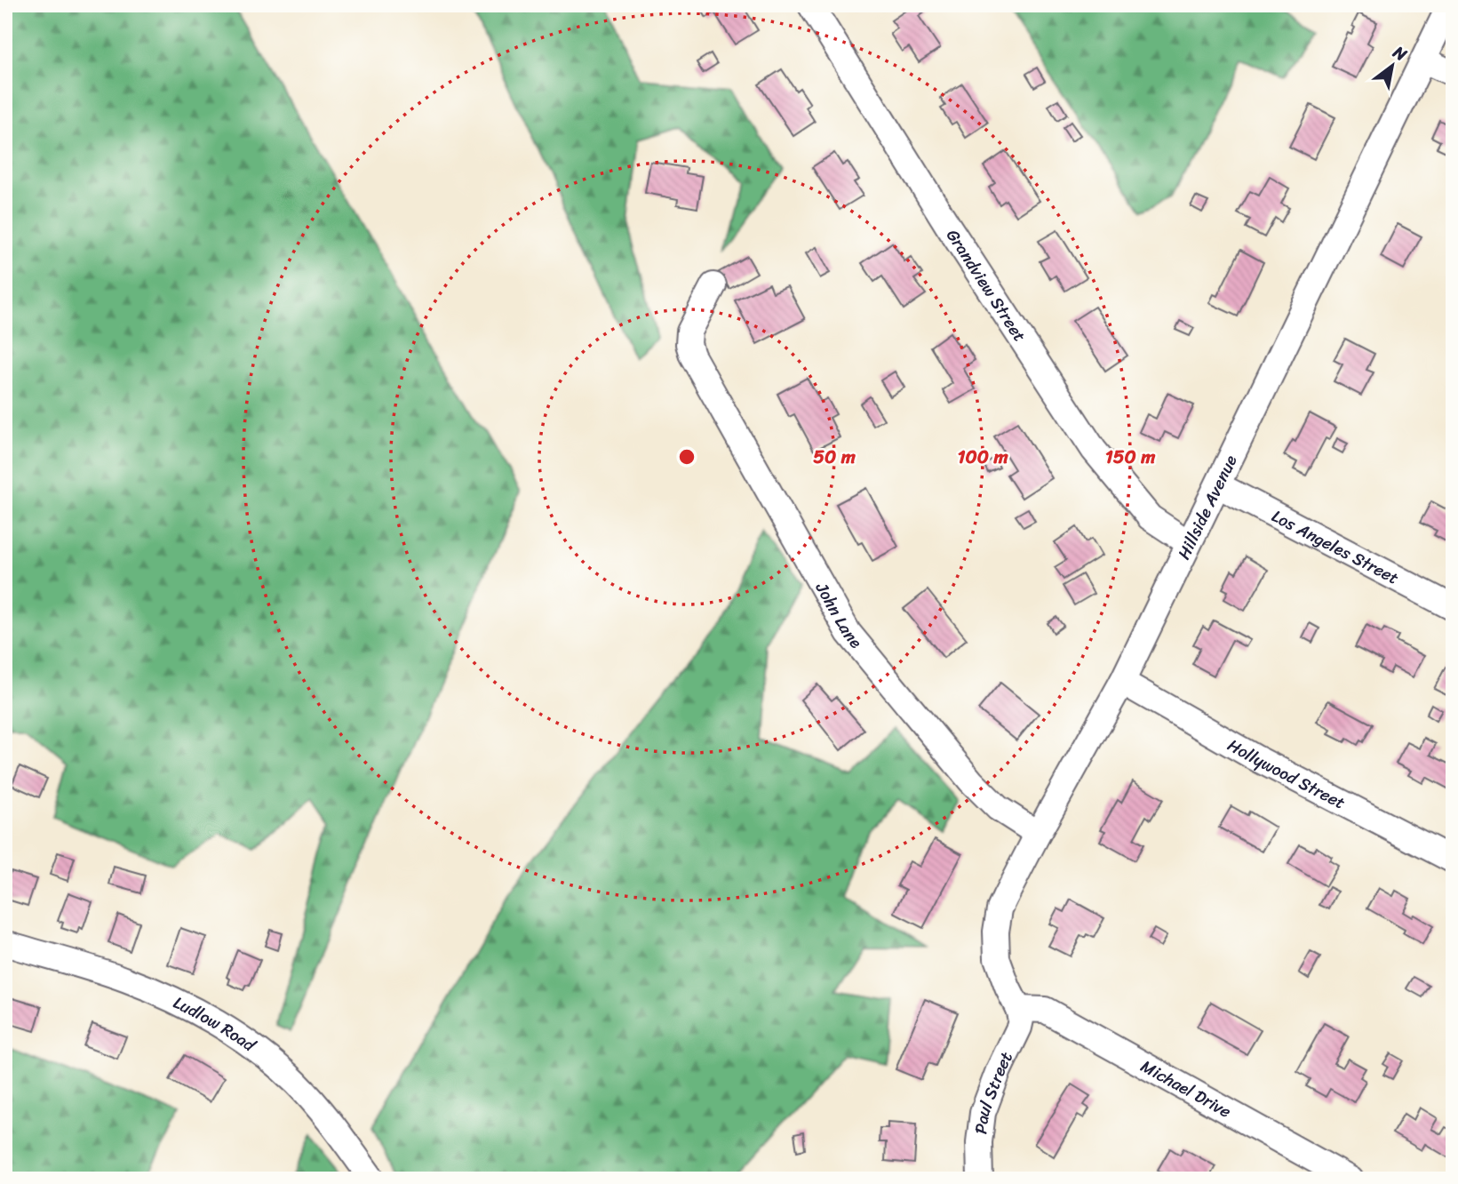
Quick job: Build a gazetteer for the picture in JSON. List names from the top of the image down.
{
  "streets": {
    "street": [
      "Grandview Street",
      "Hillside Avenue",
      "Los Angeles Street",
      "John Lane",
      "Hollywood Street",
      "Ludlow Road",
      "Michael Drive",
      "Paul Street"
    ]
  },
  "crossings": [
    ["Grandview Street", "Hillside Avenue"],
    ["Hillside Avenue", "Los Angeles Street"],
    ["Hillside Avenue", "John Lane"],
    ["Hillside Avenue", "Hollywood Street"],
    ["Hillside Avenue", "Michael Drive"],
    ["Hillside Avenue", "Paul Street"],
    ["Michael Drive", "Paul Street"]
  ],
  "north": "top right",
  "rings": ["50 m", "100 m", "150 m"]
}
